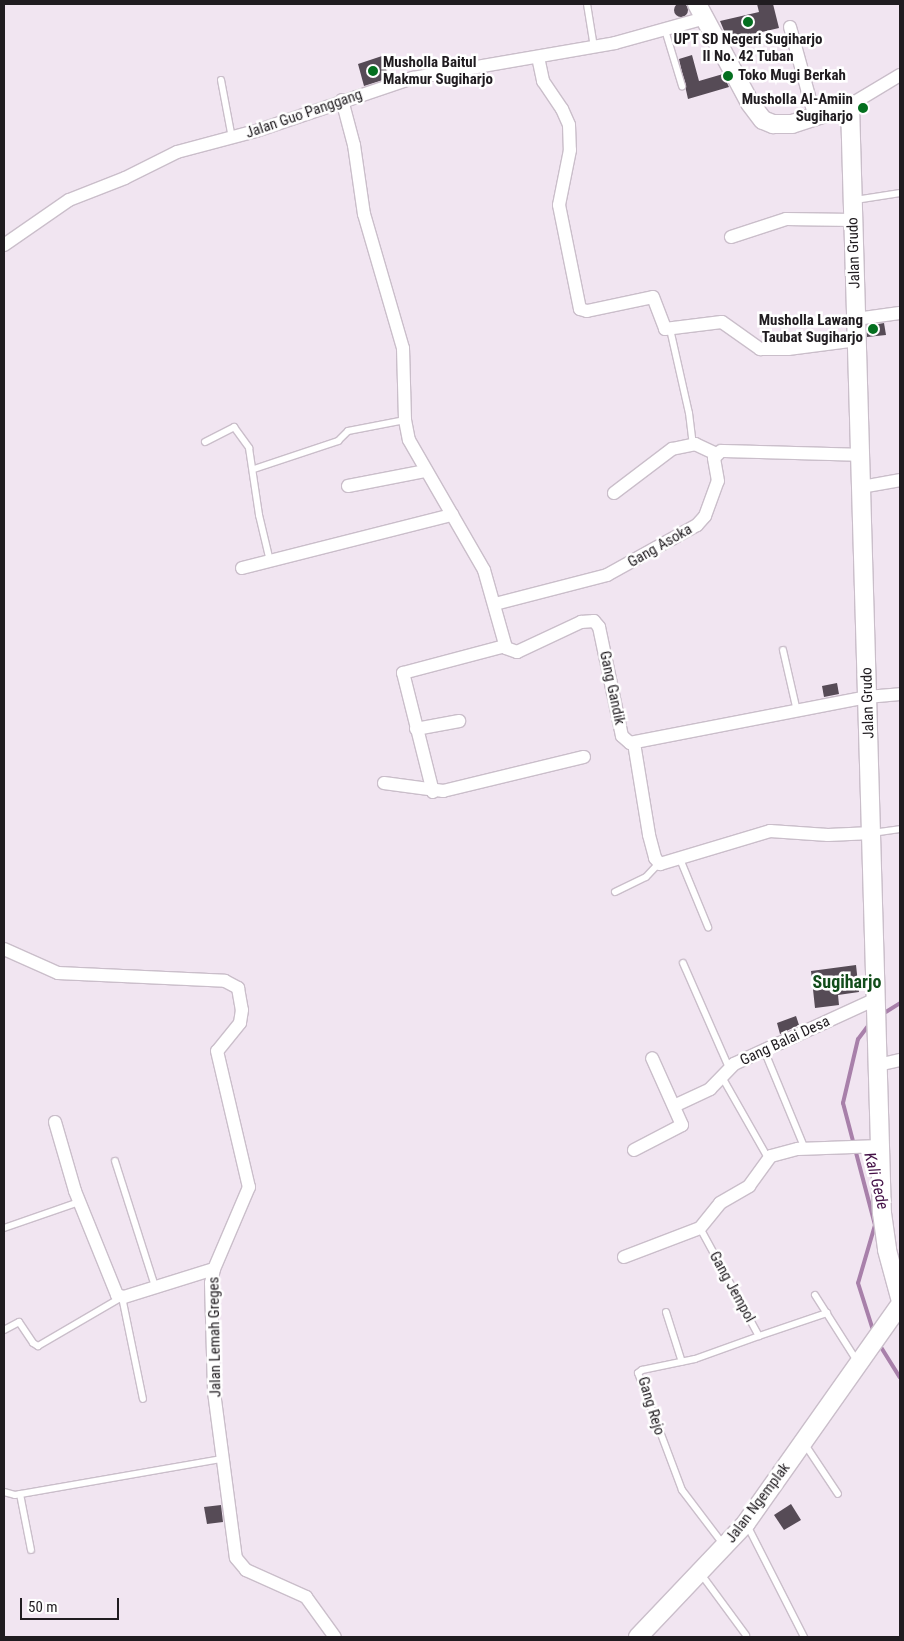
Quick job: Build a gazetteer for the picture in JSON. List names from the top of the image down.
{
  "streets": {
    "street": [
      "Jalan Guo Panggang",
      "Jalan Grudo",
      "Gang Asoka",
      "Gang Gandik",
      "Gang Balai Desa",
      "Jalan Lemah Greges",
      "Jalan Ngemplak"
    ],
    "lane": ["Gang Jempol", "Gang Rejo"]
  },
  "crossings": [
    ["Jalan Grudo", "Gang Gandik"],
    ["Jalan Grudo", "Gang Balai Desa"],
    ["Gang Jempol", "Gang Rejo"],
    ["Gang Rejo", "Jalan Ngemplak"]
  ],
  "districts": ["Sugiharjo"],
  "water": ["Kali Gede"],
  "places": [
    "UPT SD Negeri Sugiharjo II No. 42 Tuban",
    "Musholla Baitul Makmur Sugiharjo",
    "Toko Mugi Berkah",
    "Musholla Al-Amiin Sugiharjo",
    "Musholla Lawang Taubat Sugiharjo"
  ],
  "scale_bar": "50 m"
}
